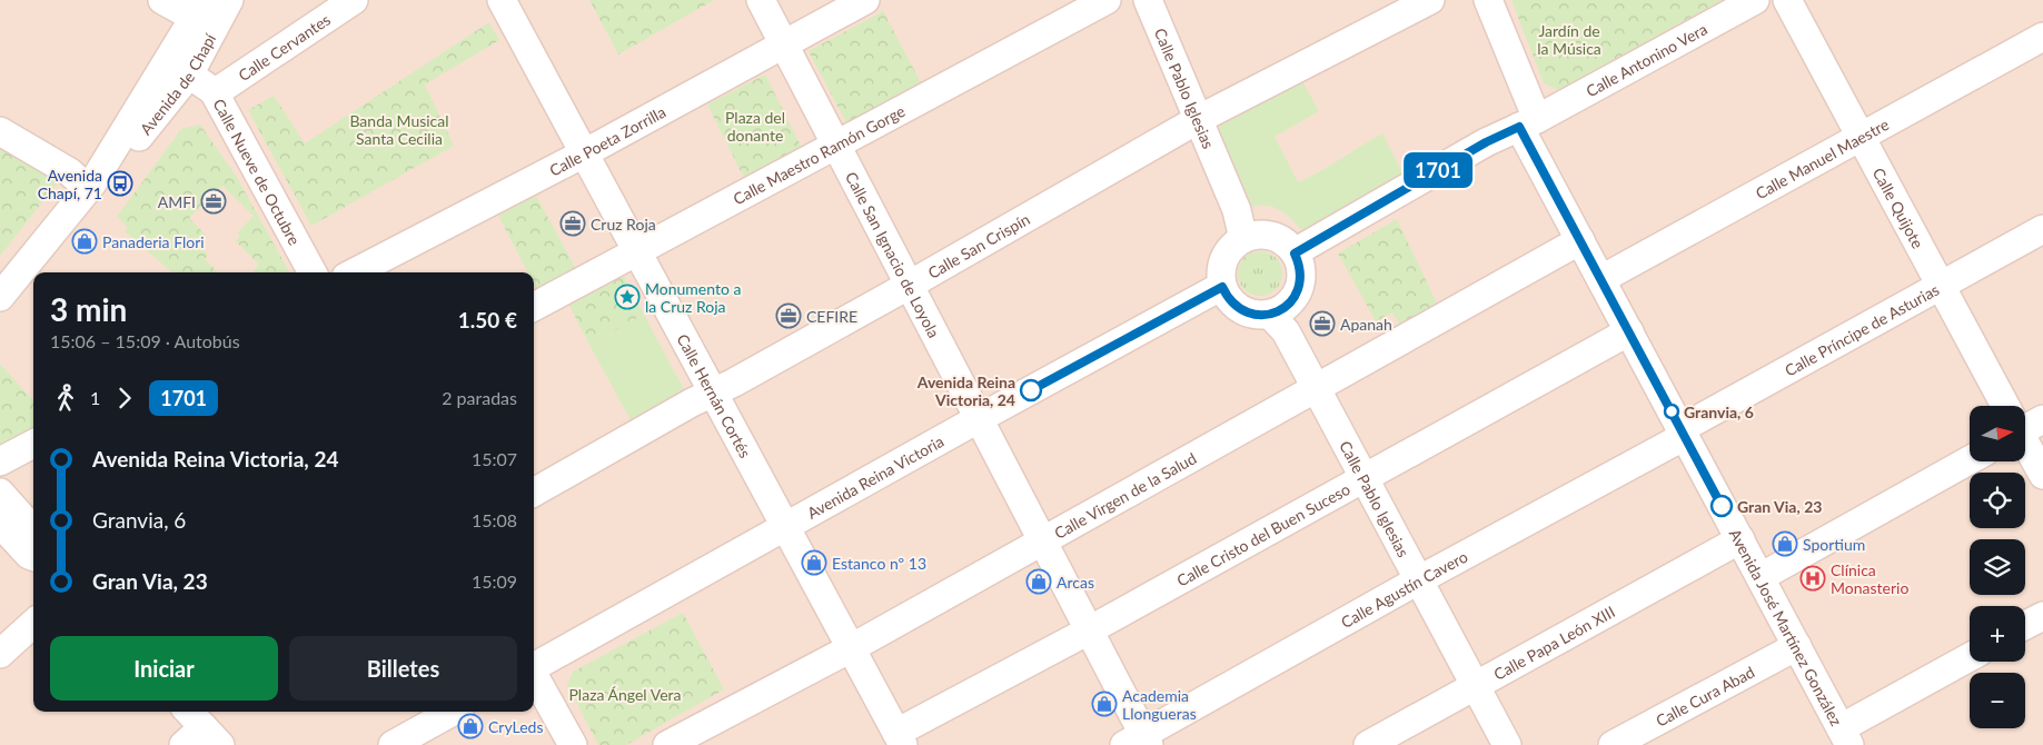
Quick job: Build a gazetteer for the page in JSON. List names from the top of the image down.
{
  "streets": {
    "street": [
      "Calle Cervantes",
      "Calle Antonino Vera",
      "Avenida de Chapí",
      "Calle Pablo Iglesias",
      "Calle Poeta Zorrilla",
      "Calle Maestro Ramón Gorge",
      "Calle Manuel Maestre",
      "Calle Nueve de Octubre",
      "Calle Quijote",
      "Calle San Crispín",
      "Calle San Ignacio de Loyola",
      "Calle Príncipe de Asturias",
      "Calle Hernán Cortés",
      "Avenida Reina Victoria",
      "Calle Virgen de la Salud",
      "Calle Cristo del Buen Suceso",
      "Calle Agustín Cavero",
      "Avenida José Martínez González",
      "Calle Papa León XIII",
      "Calle Cura Abad"
    ]
  },
  "crossings": [
    ["Calle Cervantes", "Calle Nueve de Octubre"],
    ["Calle Antonino Vera", "Avenida José Martínez González"],
    ["Avenida de Chapí", "Calle Nueve de Octubre"],
    ["Calle Pablo Iglesias", "Calle San Crispín"],
    ["Calle Pablo Iglesias", "Avenida Reina Victoria"],
    ["Calle Pablo Iglesias", "Calle Virgen de la Salud"],
    ["Calle Pablo Iglesias", "Calle Cristo del Buen Suceso"],
    ["Calle Pablo Iglesias", "Calle Agustín Cavero"],
    ["Calle Pablo Iglesias", "Calle Papa León XIII"],
    ["Calle Poeta Zorrilla", "Calle San Ignacio de Loyola"],
    ["Calle Poeta Zorrilla", "Calle Hernán Cortés"],
    ["Calle Maestro Ramón Gorge", "Calle San Ignacio de Loyola"],
    ["Calle Maestro Ramón Gorge", "Calle Hernán Cortés"],
    ["Calle Manuel Maestre", "Calle Quijote"],
    ["Calle Manuel Maestre", "Avenida José Martínez González"],
    ["Calle Quijote", "Calle Príncipe de Asturias"],
    ["Calle San Crispín", "Calle San Ignacio de Loyola"],
    ["Calle San Crispín", "Calle Hernán Cortés"],
    ["Calle San Ignacio de Loyola", "Avenida Reina Victoria"],
    ["Calle San Ignacio de Loyola", "Calle Virgen de la Salud"],
    ["Calle San Ignacio de Loyola", "Calle Cristo del Buen Suceso"],
    ["Calle San Ignacio de Loyola", "Calle Agustín Cavero"],
    ["Calle Príncipe de Asturias", "Calle Agustín Cavero"],
    ["Calle Príncipe de Asturias", "Avenida José Martínez González"],
    ["Calle Hernán Cortés", "Avenida Reina Victoria"],
    ["Calle Hernán Cortés", "Calle Virgen de la Salud"],
    ["Calle Hernán Cortés", "Calle Cristo del Buen Suceso"],
    ["Calle Virgen de la Salud", "Avenida José Martínez González"],
    ["Calle Cristo del Buen Suceso", "Avenida José Martínez González"],
    ["Calle Agustín Cavero", "Avenida José Martínez González"],
    ["Avenida José Martínez González", "Calle Papa León XIII"],
    ["Avenida José Martínez González", "Calle Cura Abad"]
  ],
  "parks": [
    "Jardín de la Música",
    "Plaza del donante",
    "Banda Musical Santa Cecilia",
    "Plaza Ángel Vera"
  ],
  "places": {
    "bus stop": ["Avenida Chapí, 71"],
    "office": [
      "AMFI",
      "Cruz Roja",
      "CEFIRE",
      "Apanah"
    ],
    "shop": [
      "Panaderia Flori",
      "Sportium",
      "Estanco nº 13",
      "Arcas",
      "Academia Llongueras",
      "CryLeds"
    ],
    "place": ["Monumento a la Cruz Roja"],
    "other": ["Avenida Reina Victoria, 24", "Granvia, 6", "Gran Via, 23"],
    "hospital": ["Clínica Monasterio"]
  },
  "lines": ["bus line 1701"],
  "north": "right",
  "page": {
    "on_map": "1701",
    "heading": ["3 min", "15:06 – 15:09 · Autobús", "1.50 €"],
    "legs": ["1", "1701", "2 paradas"],
    "map_buttons": ["+", "−"],
    "list": [
      {
        "name": "Avenida Reina Victoria, 24",
        "value": "15:07"
      },
      {
        "name": "Granvia, 6",
        "value": "15:08"
      },
      {
        "name": "Gran Via, 23",
        "value": "15:09"
      }
    ],
    "buttons": ["Iniciar", "Billetes"]
  }
}
